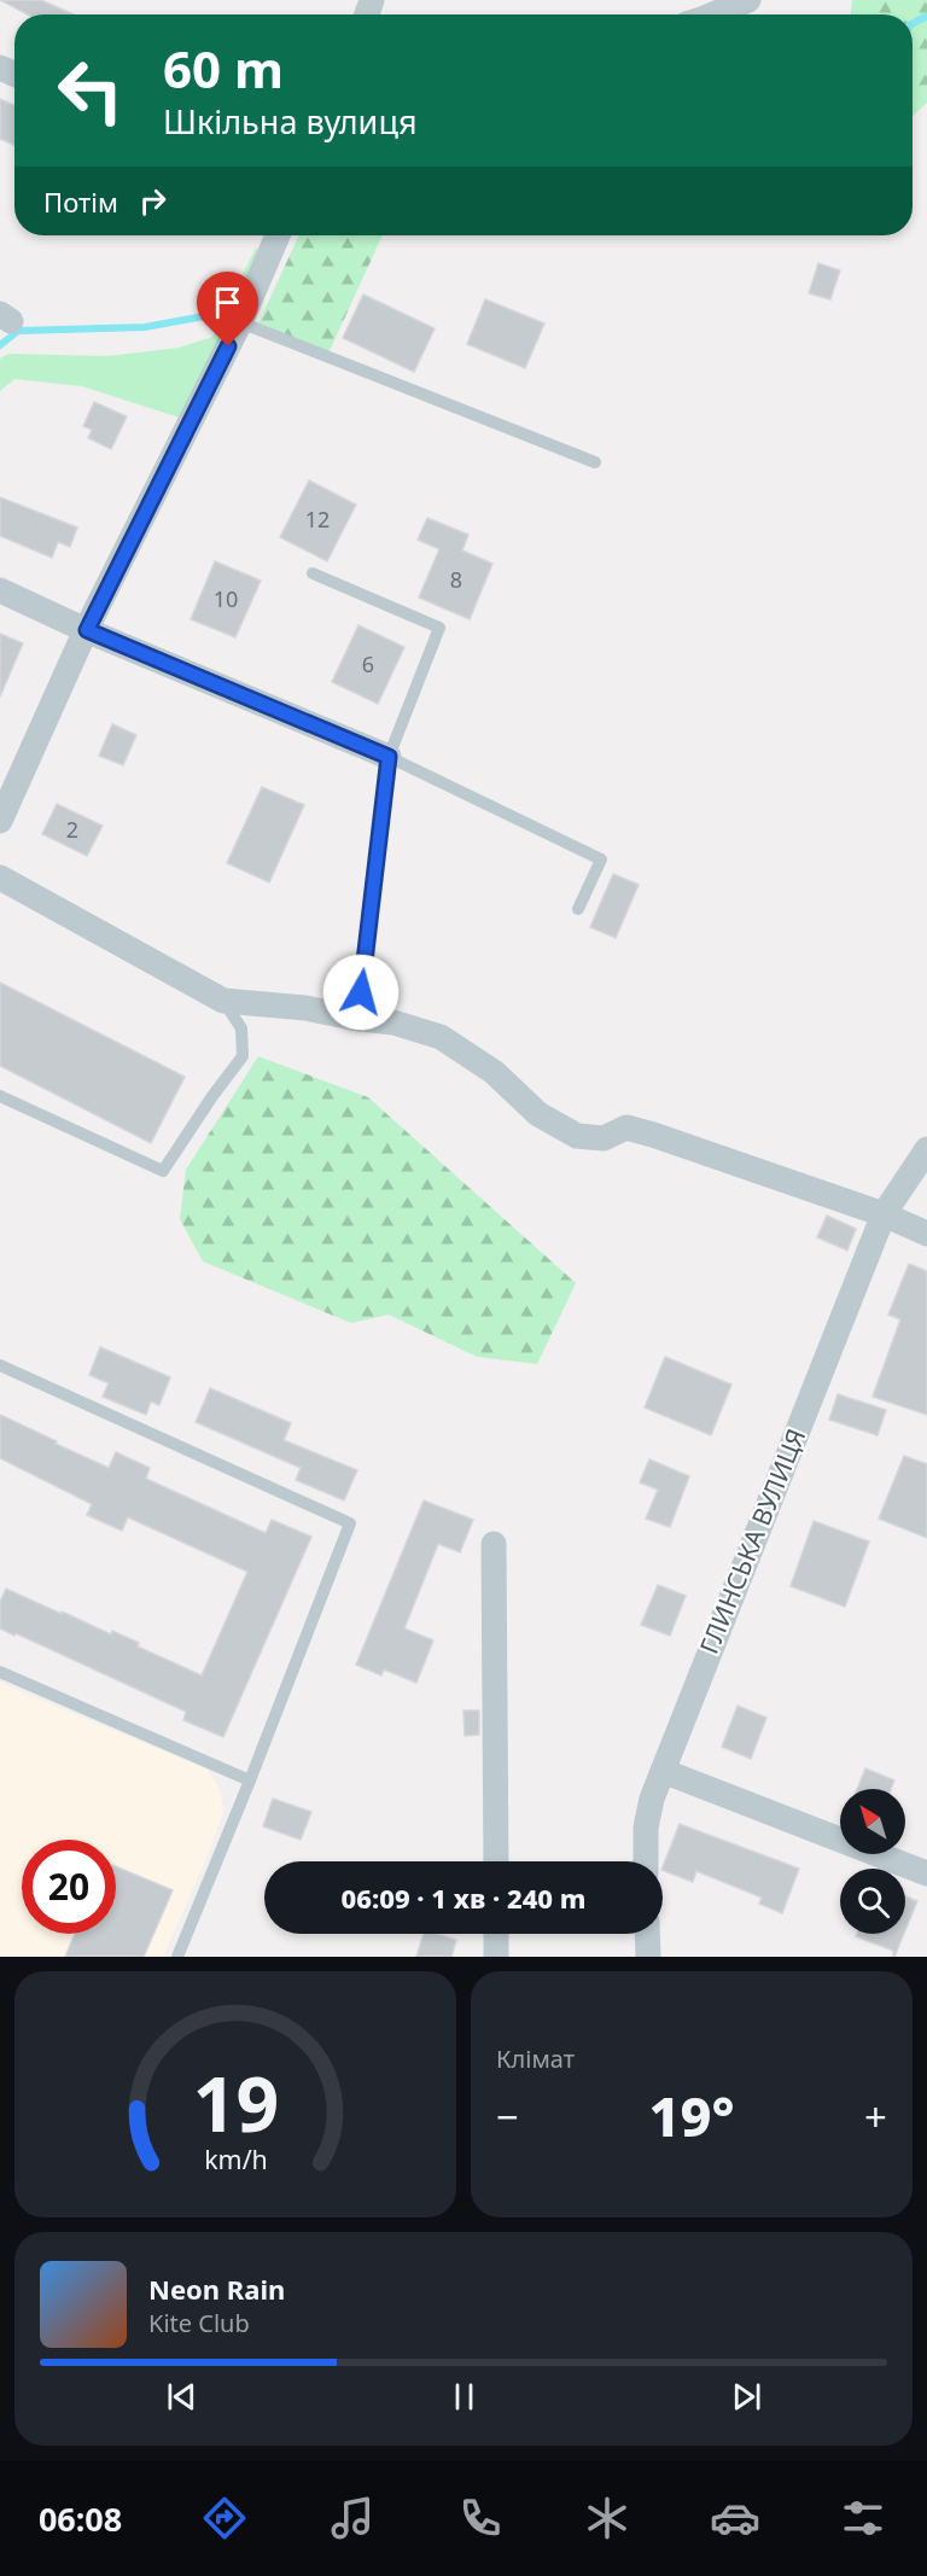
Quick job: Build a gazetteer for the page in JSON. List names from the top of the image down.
{
  "streets": {
    "street": ["ГЛИНСЬКА ВУЛИЦЯ"]
  },
  "house_numbers": [
    "12",
    "8",
    "10",
    "6",
    "2"
  ],
  "north": "top left",
  "page": {
    "turn": ["60 m", "Шкільна вулиця"],
    "then": "Потім",
    "limit": "20",
    "trip": "06:09 · 1 хв · 240 m",
    "tile": "Клімат",
    "heat": ["−", "19°", "+"],
    "song": ["Neon Rain", "Kite Club"],
    "tabs": "06:08",
    "gauge": ["19", "km/h"]
  }
}
